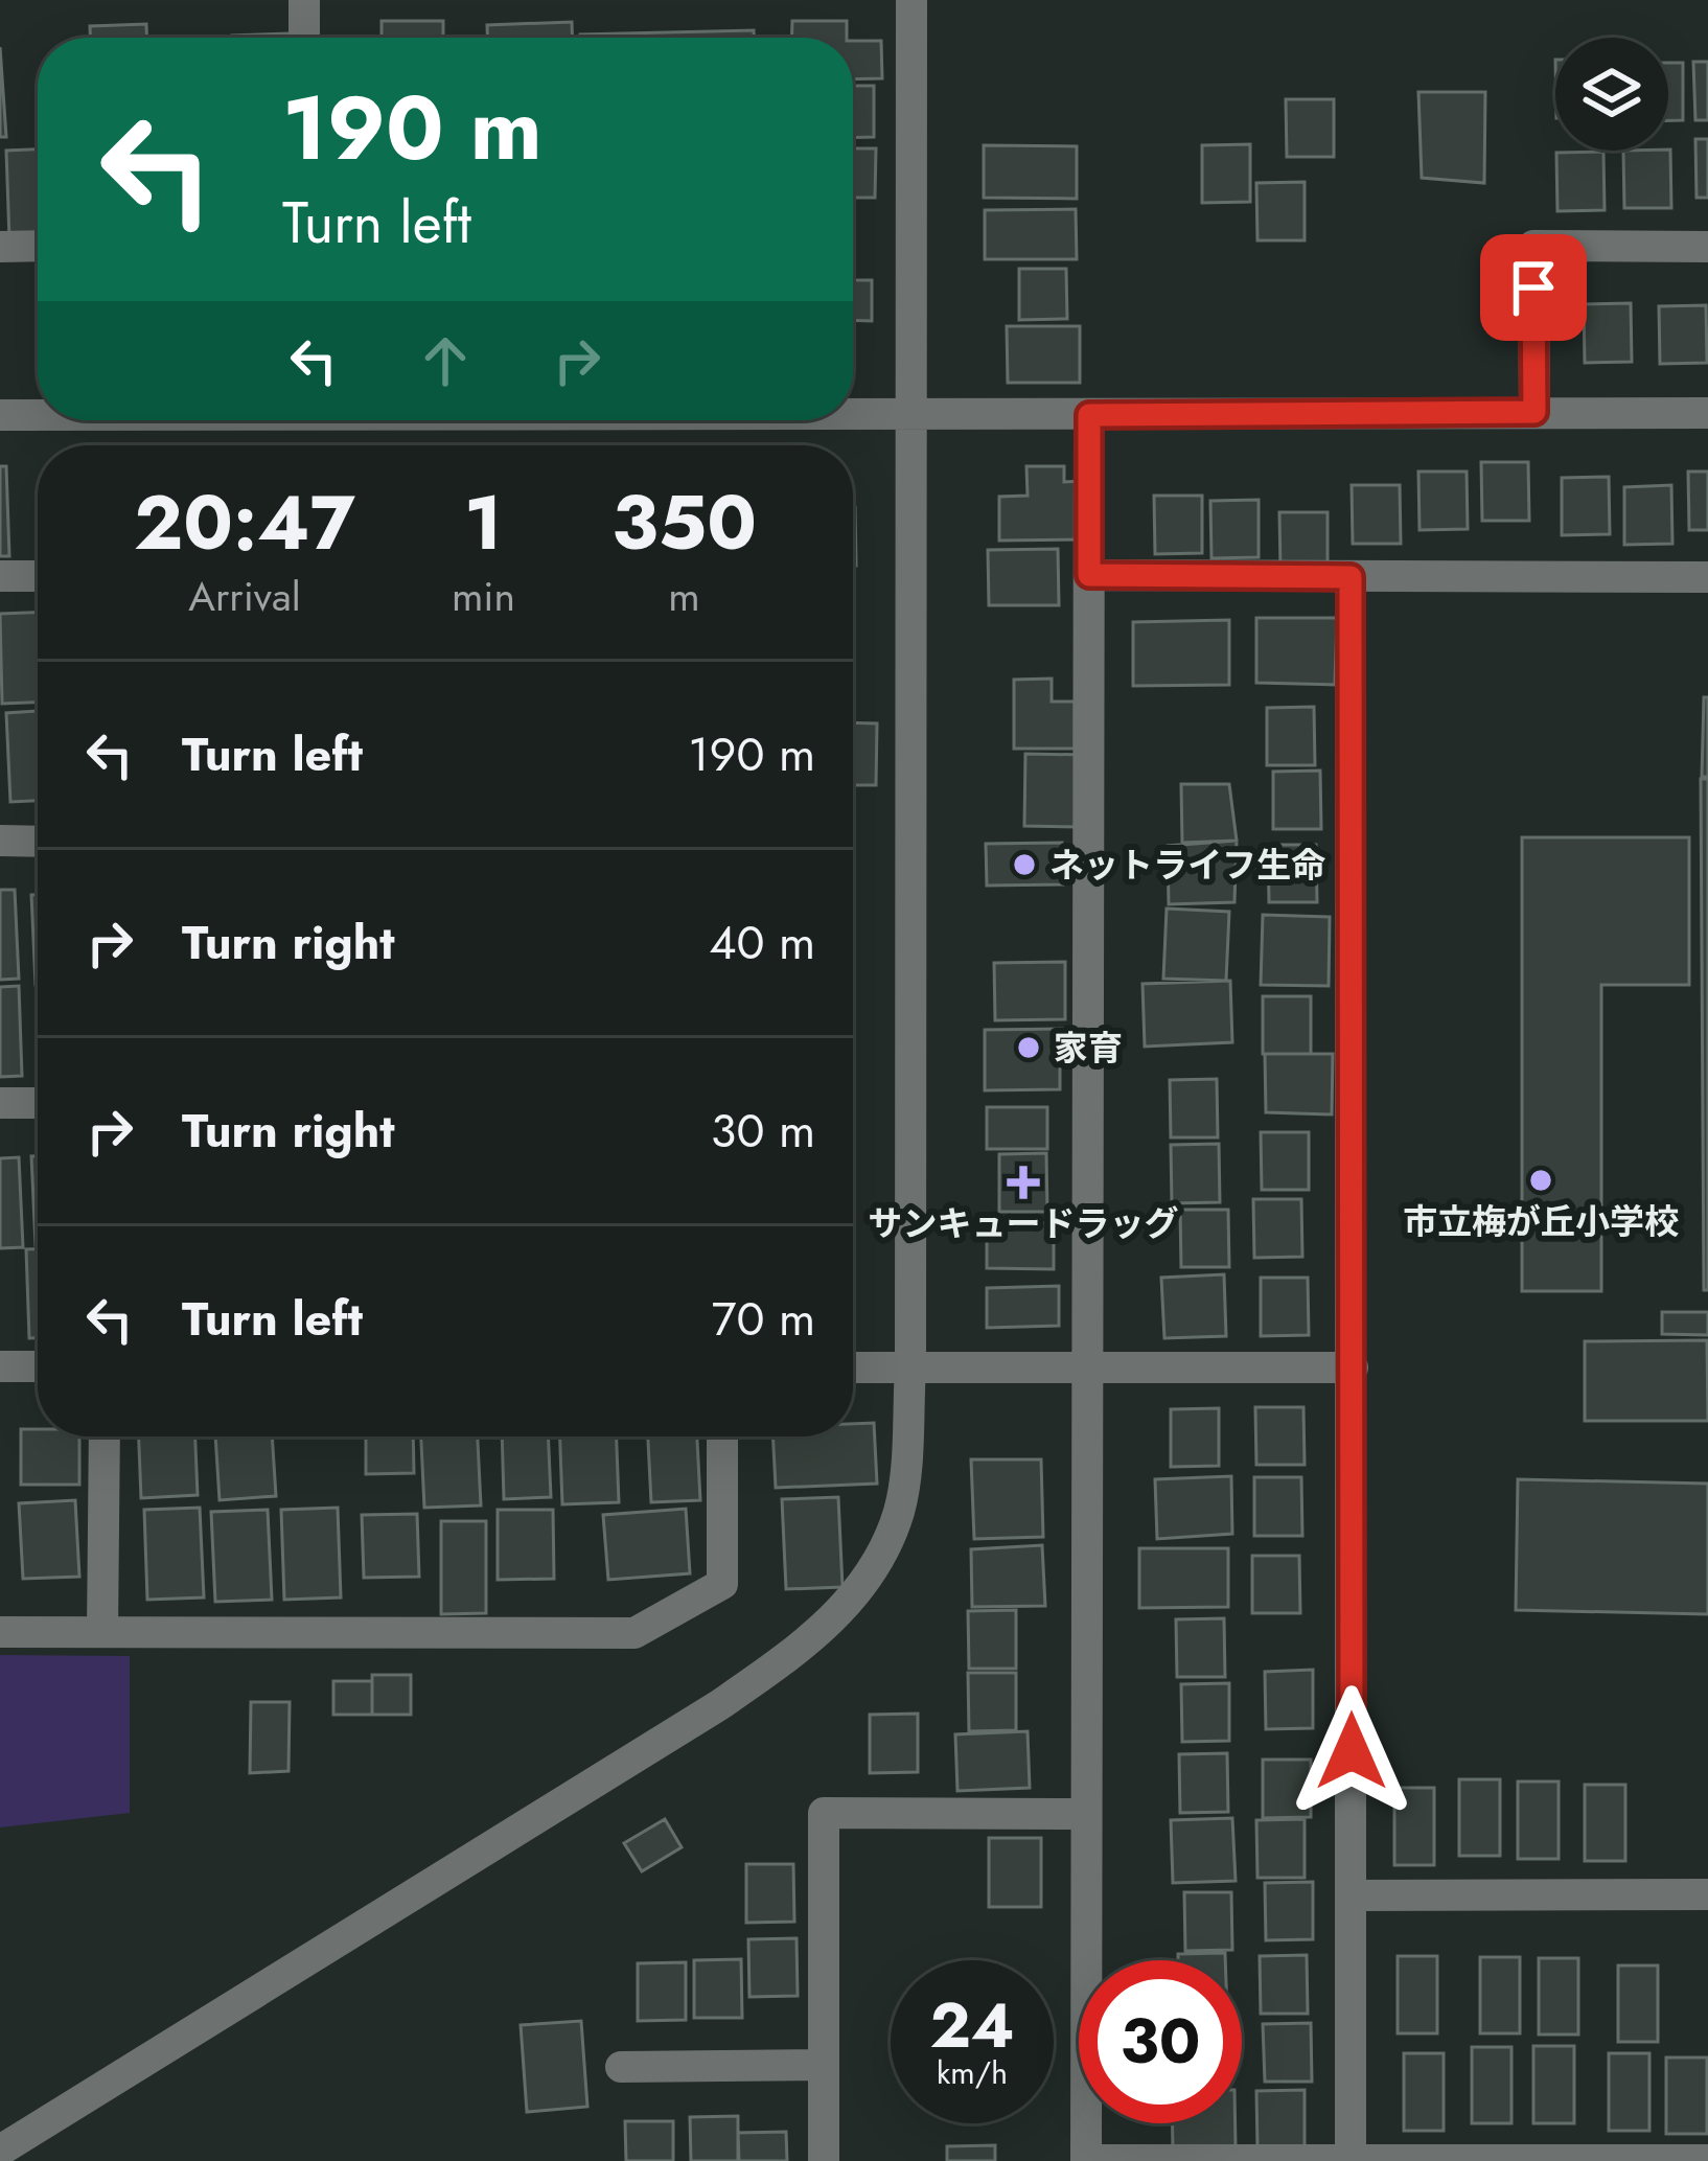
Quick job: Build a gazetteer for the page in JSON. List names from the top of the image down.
{
  "places": {
    "other": ["ネットライフ生命", "家育", "市立梅が丘小学校"],
    "health": ["サンキュードラッグ"]
  },
  "page": {
    "turn": ["190 m", "Turn left"],
    "eta": [
      "20:47",
      "Arrival",
      "1",
      "min",
      "350",
      "m"
    ],
    "list": [
      {
        "name": "Turn left",
        "value": "190 m"
      },
      {
        "name": "Turn right",
        "value": "40 m"
      },
      {
        "name": "Turn right",
        "value": "30 m"
      },
      {
        "name": "Turn left",
        "value": "70 m"
      }
    ],
    "speed": "24 km/h",
    "limit": "30"
  }
}
